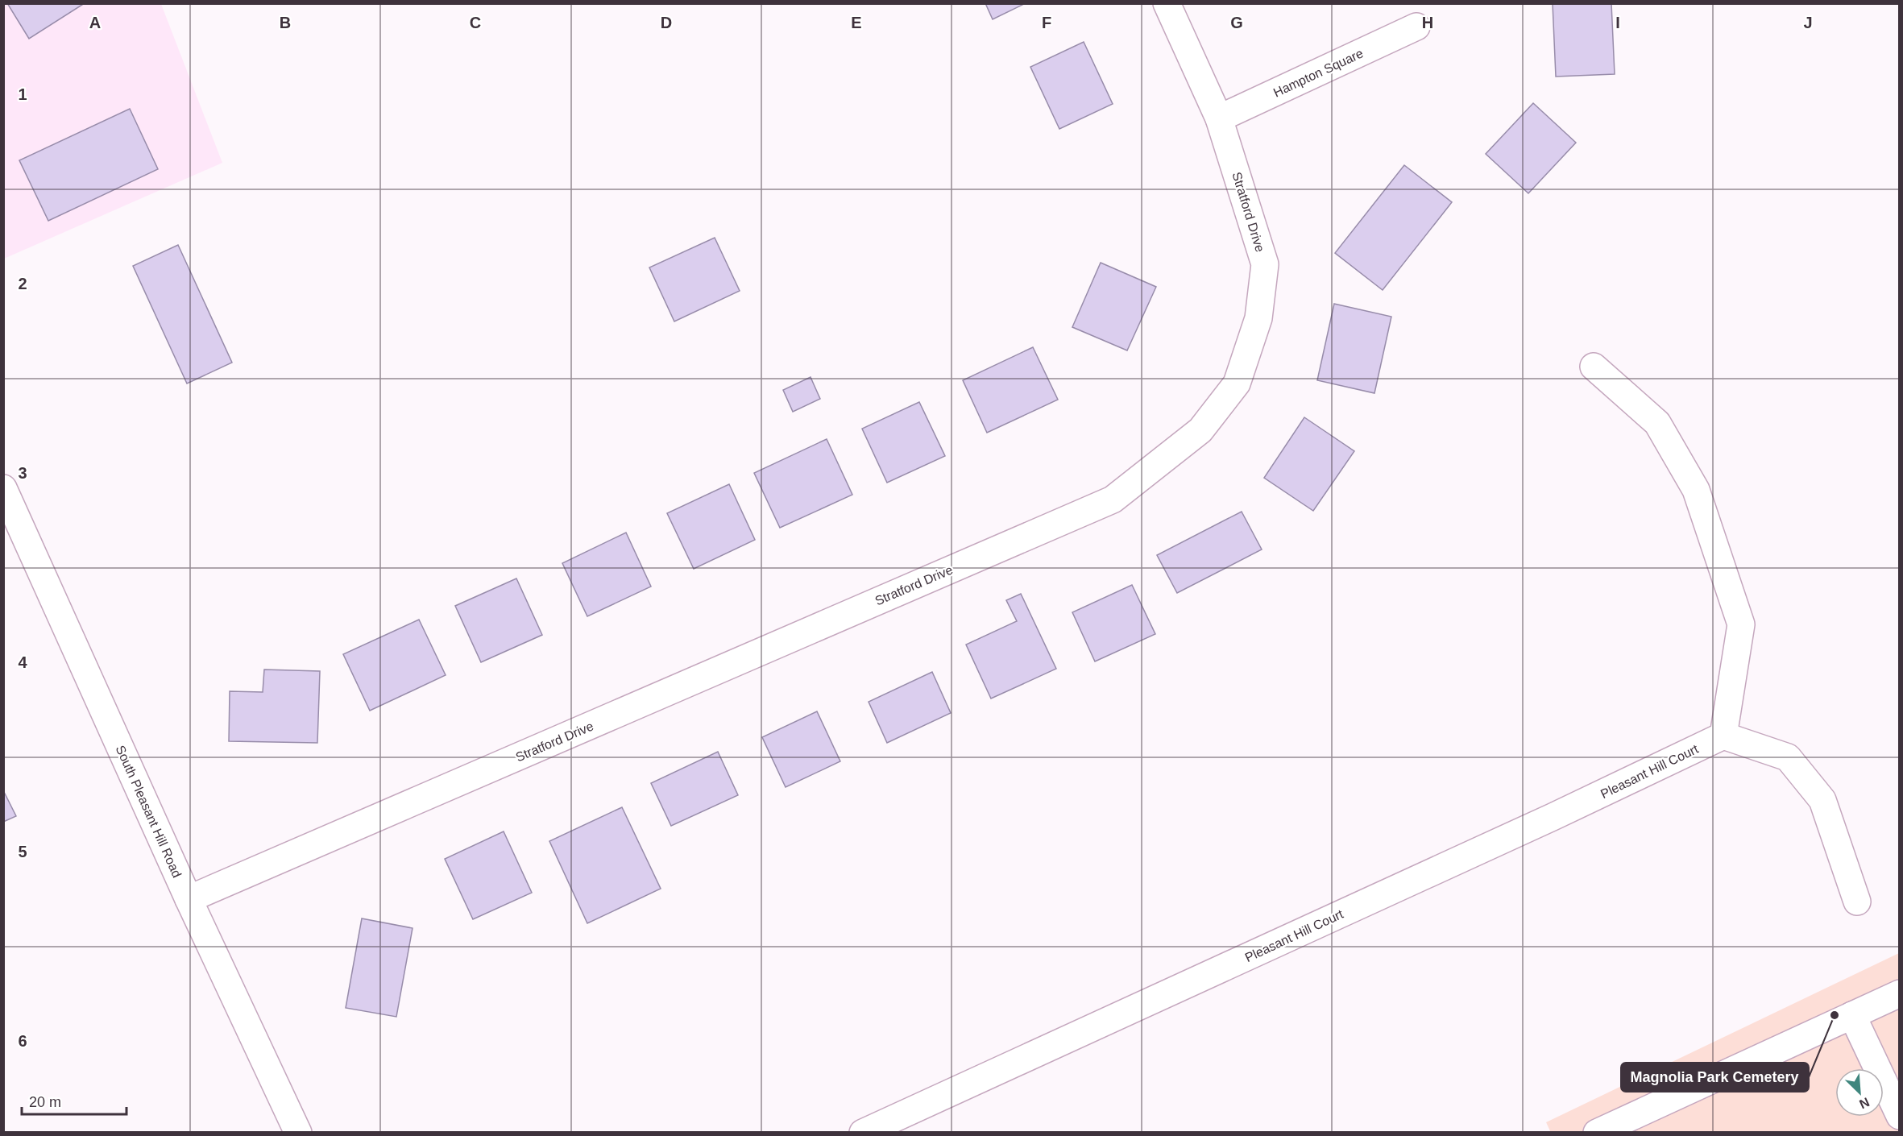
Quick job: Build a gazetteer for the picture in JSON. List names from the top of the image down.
{
  "streets": {
    "street": [
      "Hampton Square",
      "Stratford Drive",
      "Pleasant Hill Court",
      "South Pleasant Hill Road"
    ]
  },
  "crossings": [
    ["Hampton Square", "Stratford Drive"],
    ["Stratford Drive", "South Pleasant Hill Road"]
  ],
  "places": ["Magnolia Park Cemetery"],
  "scale_bar": "20 m",
  "north": "bottom right",
  "grid": {
    "columns": [
      "A",
      "B",
      "C",
      "D",
      "E",
      "F",
      "G",
      "H",
      "I",
      "J"
    ],
    "rows": [
      "1",
      "2",
      "3",
      "4",
      "5",
      "6"
    ]
  }
}
